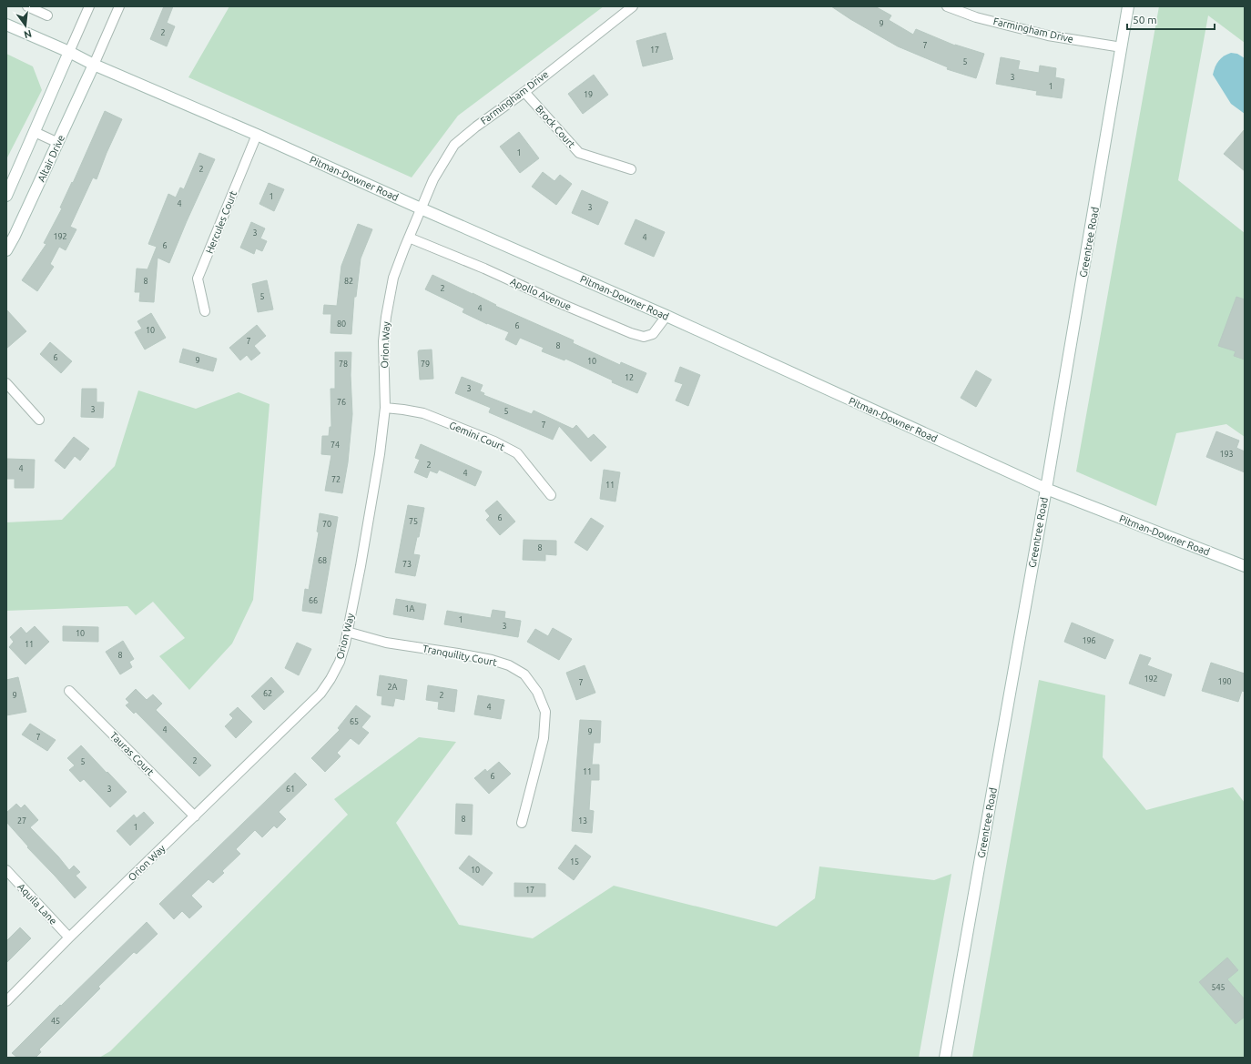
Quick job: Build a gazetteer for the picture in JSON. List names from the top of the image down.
{
  "streets": {
    "street": [
      "Farmingham Drive",
      "Brock Court",
      "Altair Drive",
      "Pitman-Downer Road",
      "Hercules Court",
      "Greentree Road",
      "Apollo Avenue",
      "Orion Way",
      "Gemini Court",
      "Tranquility Court",
      "Tauras Court",
      "Aquila Lane"
    ]
  },
  "crossings": [
    ["Farmingham Drive", "Brock Court"],
    ["Farmingham Drive", "Pitman-Downer Road"],
    ["Farmingham Drive", "Greentree Road"],
    ["Farmingham Drive", "Orion Way"],
    ["Altair Drive", "Pitman-Downer Road"],
    ["Pitman-Downer Road", "Hercules Court"],
    ["Pitman-Downer Road", "Greentree Road"],
    ["Pitman-Downer Road", "Apollo Avenue"],
    ["Pitman-Downer Road", "Orion Way"],
    ["Apollo Avenue", "Orion Way"],
    ["Orion Way", "Gemini Court"],
    ["Orion Way", "Tranquility Court"],
    ["Orion Way", "Tauras Court"],
    ["Orion Way", "Aquila Lane"]
  ],
  "house_numbers": [
    "9",
    "2",
    "7",
    "17",
    "5",
    "3",
    "1",
    "19",
    "1",
    "2",
    "1",
    "4",
    "3",
    "3",
    "192",
    "4",
    "6",
    "8",
    "82",
    "2",
    "5",
    "4",
    "80",
    "6",
    "10",
    "7",
    "8",
    "6",
    "9",
    "10",
    "78",
    "79",
    "12",
    "3",
    "76",
    "3",
    "5",
    "7",
    "74",
    "193",
    "2",
    "4",
    "4",
    "72",
    "11",
    "6",
    "75",
    "70",
    "8",
    "68",
    "73",
    "66",
    "1A",
    "1",
    "3",
    "10",
    "196",
    "11",
    "8",
    "192",
    "190",
    "7",
    "2A",
    "62",
    "9",
    "2",
    "4",
    "65",
    "4",
    "9",
    "7",
    "2",
    "5",
    "11",
    "6",
    "3",
    "61",
    "8",
    "27",
    "13",
    "1",
    "15",
    "10",
    "17",
    "545",
    "45"
  ],
  "scale_bar": "50 m",
  "north": "bottom"
}
